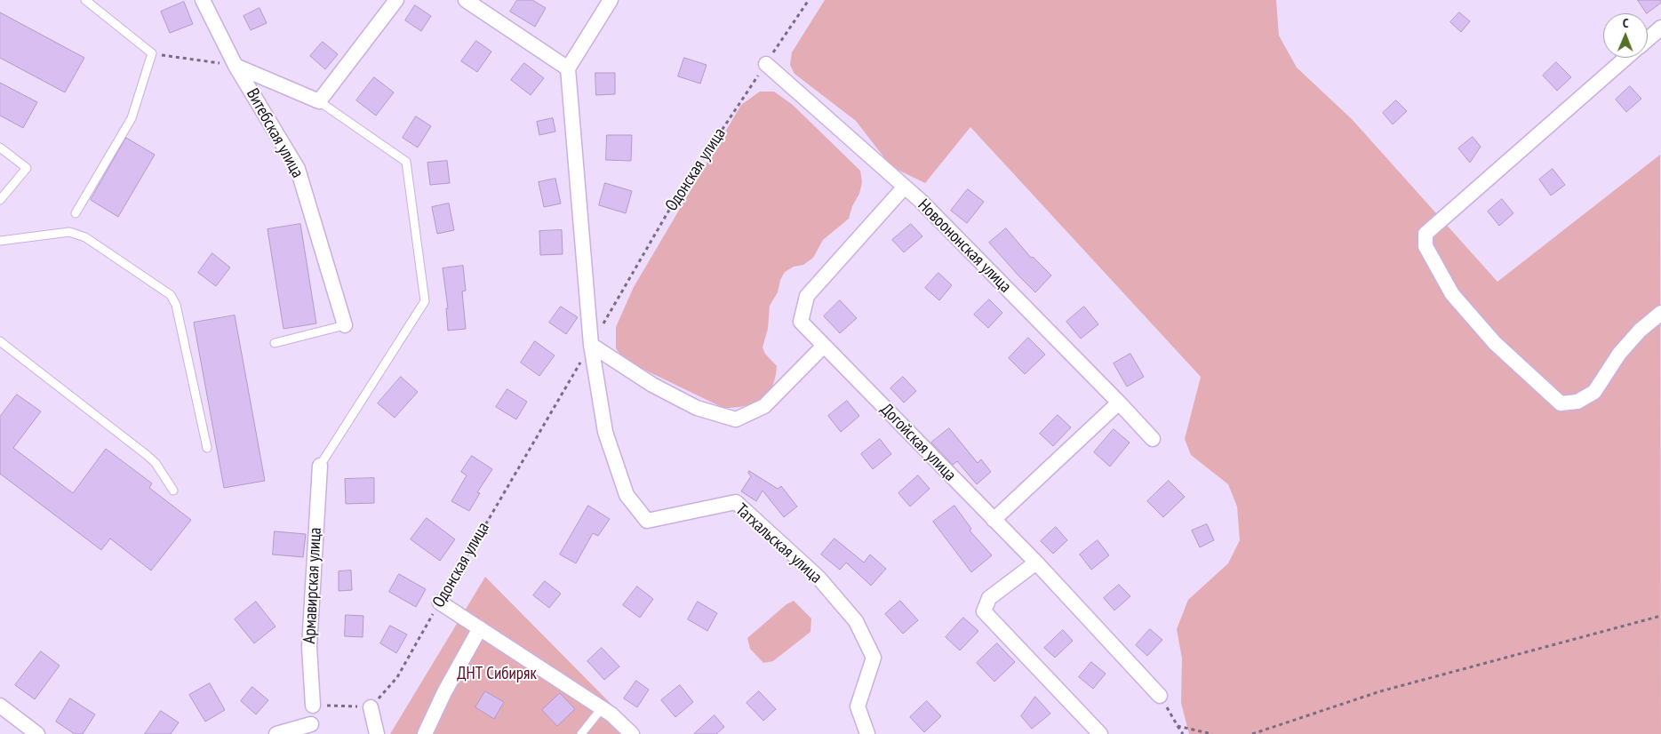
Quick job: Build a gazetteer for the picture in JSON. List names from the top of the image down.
{
  "streets": {
    "street": [
      "Витебская улица",
      "Новоононская улица",
      "Догойская улица",
      "Татхальская улица",
      "Армавирская улица"
    ],
    "path": ["Одонская улица"]
  },
  "crossings": [
    ["Одонская улица", "Новоононская улица"],
    ["Одонская улица", "Татхальская улица"],
    ["Новоононская улица", "Догойская улица"]
  ],
  "parks": ["ДНТ Сибиряк"],
  "north": "top"
}
